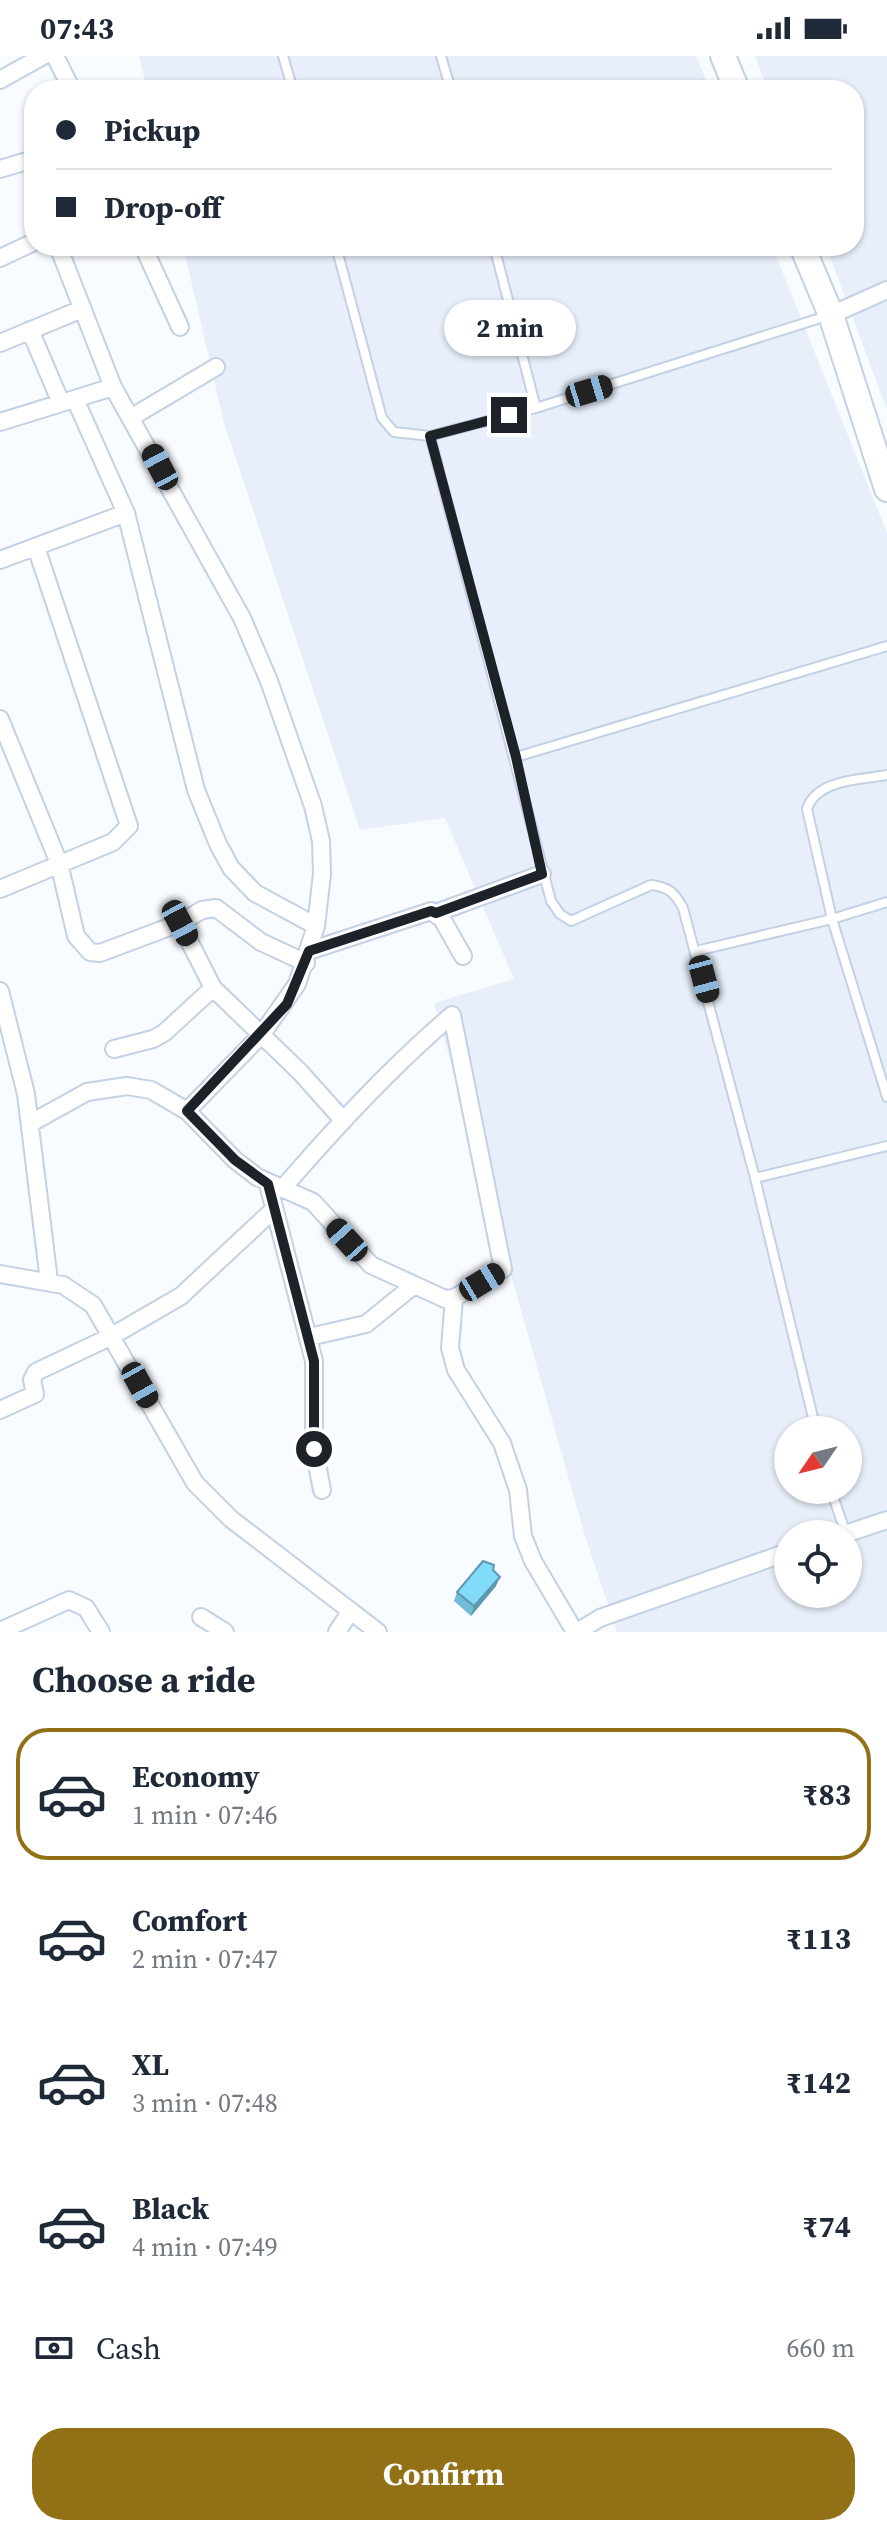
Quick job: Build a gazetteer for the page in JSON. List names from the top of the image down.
{
  "north": "bottom left",
  "page": {
    "status": "07:43",
    "banner": ["Pickup", "Drop-off"],
    "bubble": "2 min",
    "heading": "Choose a ride",
    "list": [
      {
        "name": "Economy",
        "note": "1 min · 07:46",
        "value": "₹83"
      },
      {
        "name": "Comfort",
        "note": "2 min · 07:47",
        "value": "₹113"
      },
      {
        "name": "XL",
        "note": "3 min · 07:48",
        "value": "₹142"
      },
      {
        "name": "Black",
        "note": "4 min · 07:49",
        "value": "₹74"
      }
    ],
    "pay": ["Cash", "660 m"],
    "buttons": "Confirm"
  }
}
